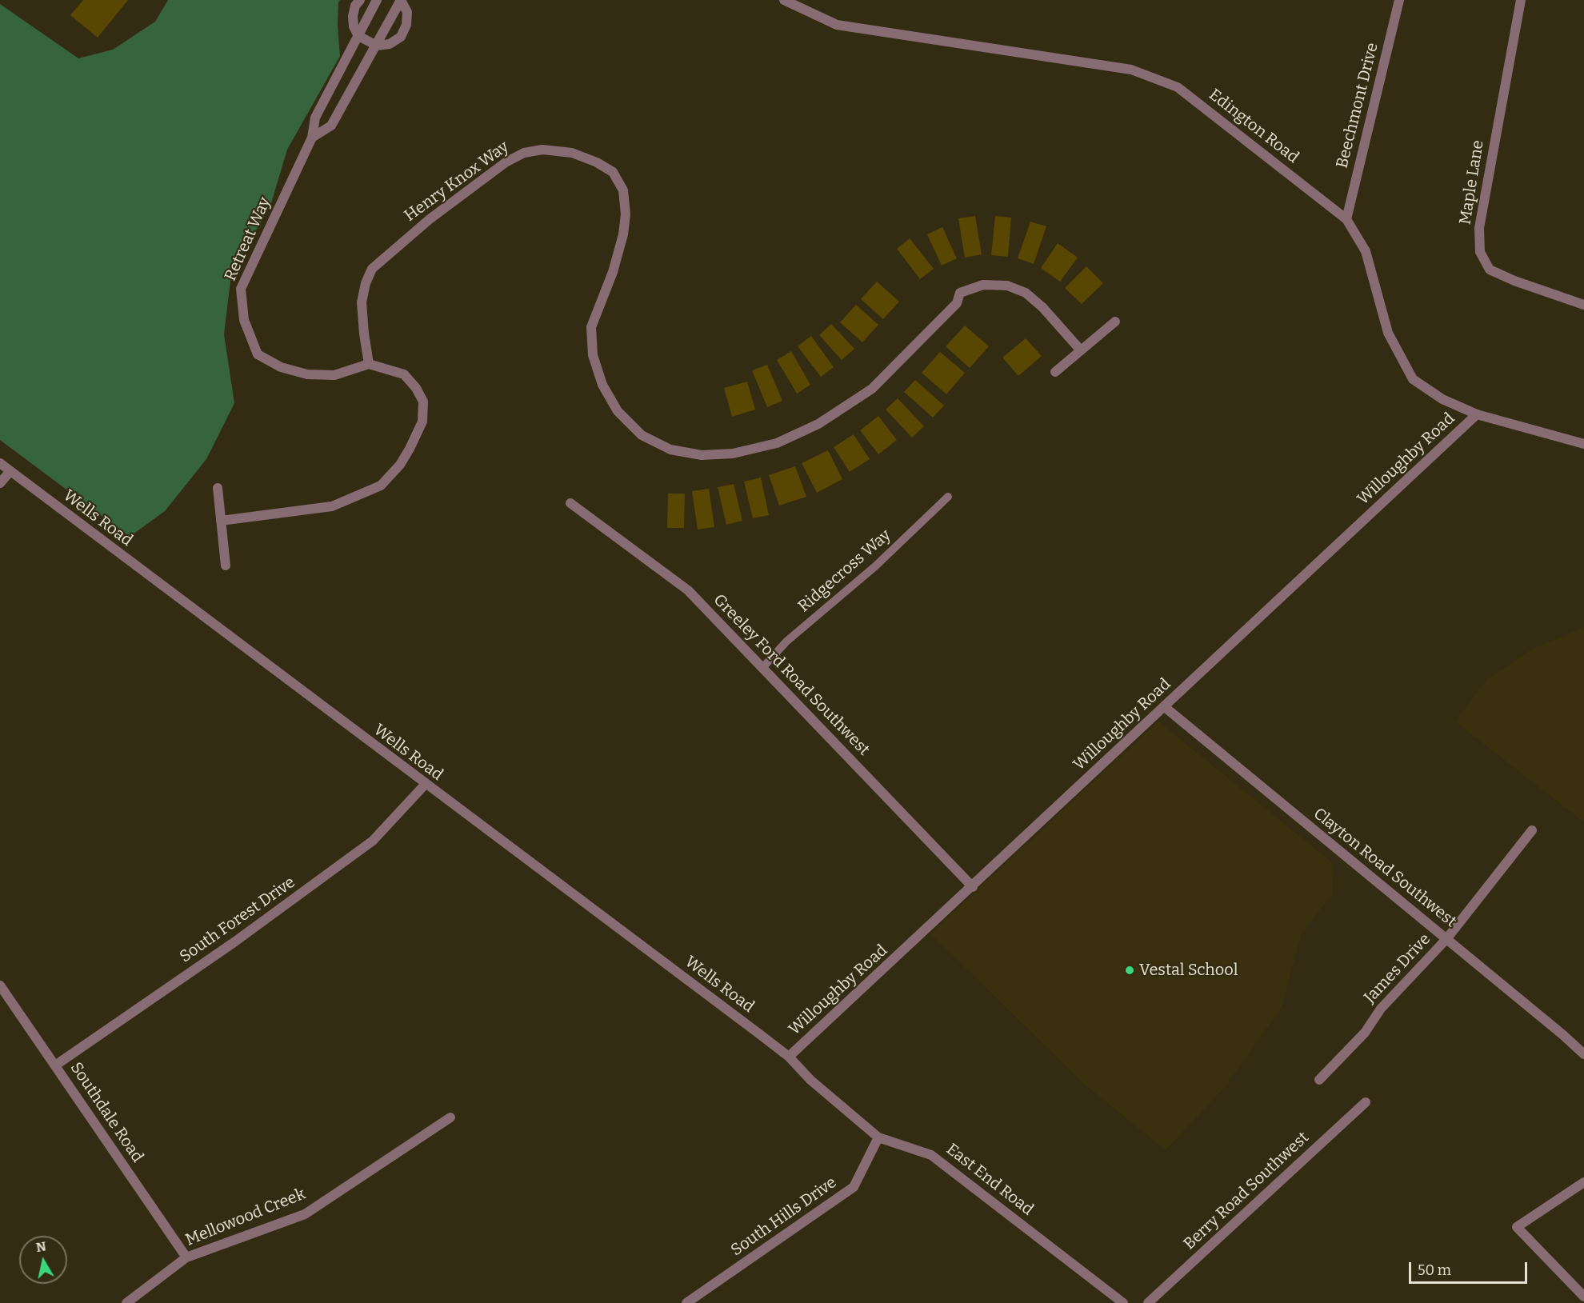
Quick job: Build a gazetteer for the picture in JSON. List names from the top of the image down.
{
  "streets": {
    "street": [
      "Beechmont Drive",
      "Edington Road",
      "Henry Knox Way",
      "Maple Lane",
      "Retreat Way",
      "Willoughby Road",
      "Wells Road",
      "Greeley Ford Road Southwest",
      "Clayton Road Southwest",
      "South Forest Drive",
      "James Drive",
      "Southdale Road",
      "East End Road",
      "Berry Road Southwest",
      "South Hills Drive",
      "Mellowood Creek"
    ],
    "lane": ["Ridgecross Way"]
  },
  "crossings": [
    ["Beechmont Drive", "Edington Road"],
    ["Edington Road", "Willoughby Road"],
    ["Henry Knox Way", "Retreat Way"],
    ["Willoughby Road", "Wells Road"],
    ["Willoughby Road", "Greeley Ford Road Southwest"],
    ["Willoughby Road", "Clayton Road Southwest"],
    ["Willoughby Road", "East End Road"],
    ["Wells Road", "South Forest Drive"],
    ["Wells Road", "East End Road"],
    ["Ridgecross Way", "Greeley Ford Road Southwest"],
    ["Clayton Road Southwest", "James Drive"],
    ["South Forest Drive", "Southdale Road"],
    ["Southdale Road", "Mellowood Creek"],
    ["East End Road", "South Hills Drive"]
  ],
  "places": ["Vestal School"],
  "scale_bar": "50 m",
  "north": "top"
}
